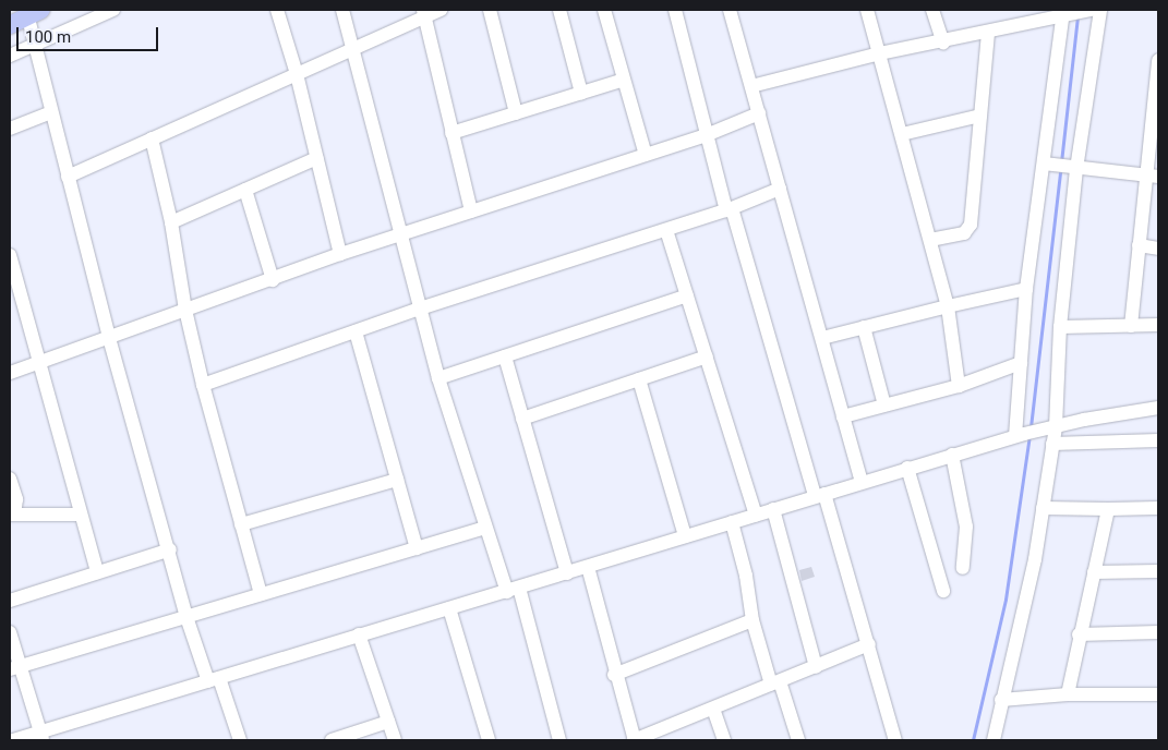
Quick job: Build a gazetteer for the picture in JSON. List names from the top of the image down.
{
  "scale_bar": "100 m"
}
